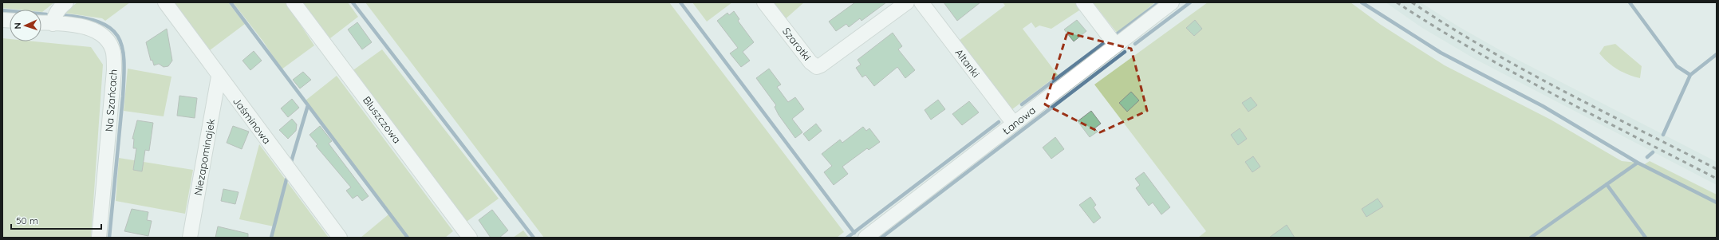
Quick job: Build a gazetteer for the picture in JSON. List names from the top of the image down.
{
  "streets": {
    "street": [
      "Szarotki",
      "Altanki",
      "Na Szańcach",
      "Bluszczowa",
      "Jaśminowa",
      "Łanowa",
      "Niezapominajek"
    ]
  },
  "crossings": [
    ["Altanki", "Łanowa"],
    ["Jaśminowa", "Niezapominajek"]
  ],
  "scale_bar": "50 m",
  "north": "left"
}
